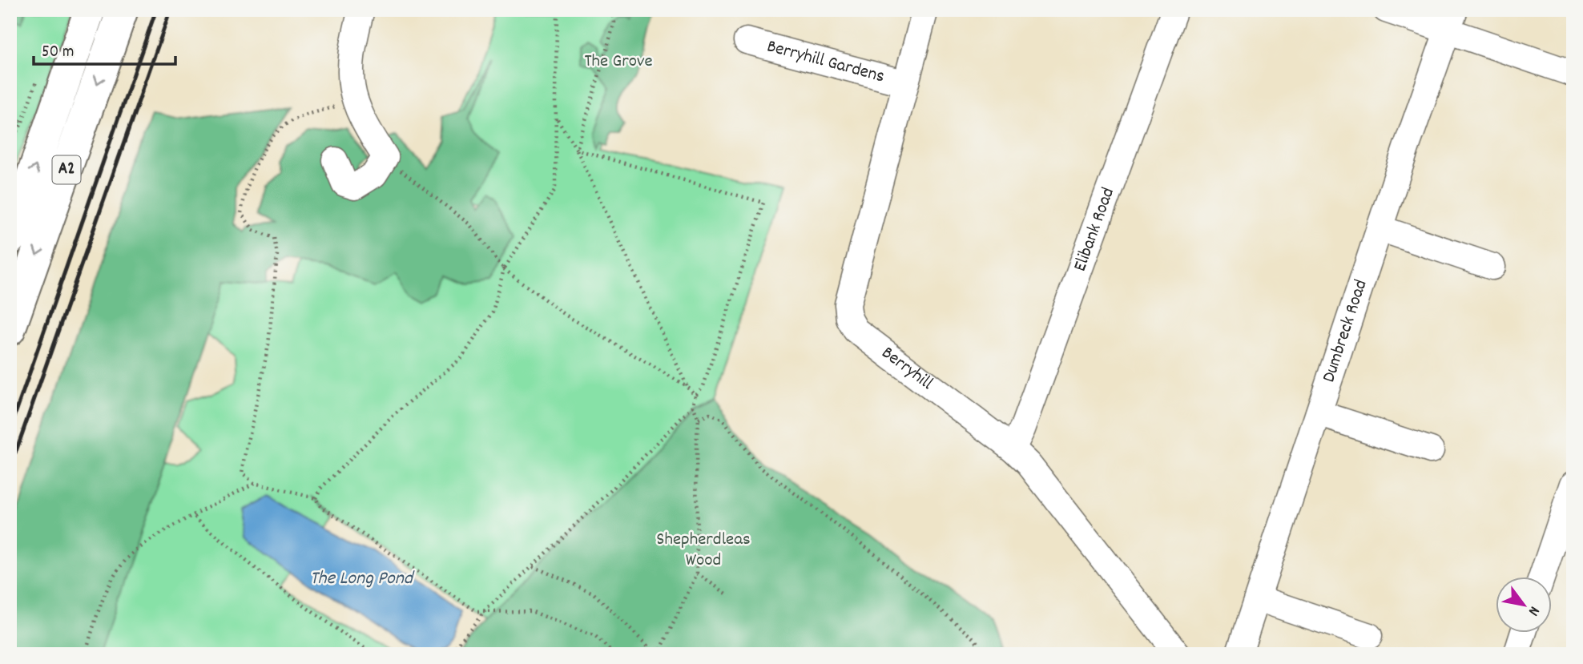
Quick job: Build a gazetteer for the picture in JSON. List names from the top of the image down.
{
  "streets": {
    "highway": ["A2"],
    "street": [
      "Berryhill Gardens",
      "Elibank Road",
      "Dumbreck Road",
      "Berryhill"
    ]
  },
  "crossings": [
    ["Berryhill Gardens", "Berryhill"],
    ["Elibank Road", "Berryhill"]
  ],
  "water": ["The Long Pond"],
  "parks": ["The Grove", "Shepherdleas Wood"],
  "scale_bar": "50 m",
  "north": "bottom right"
}
